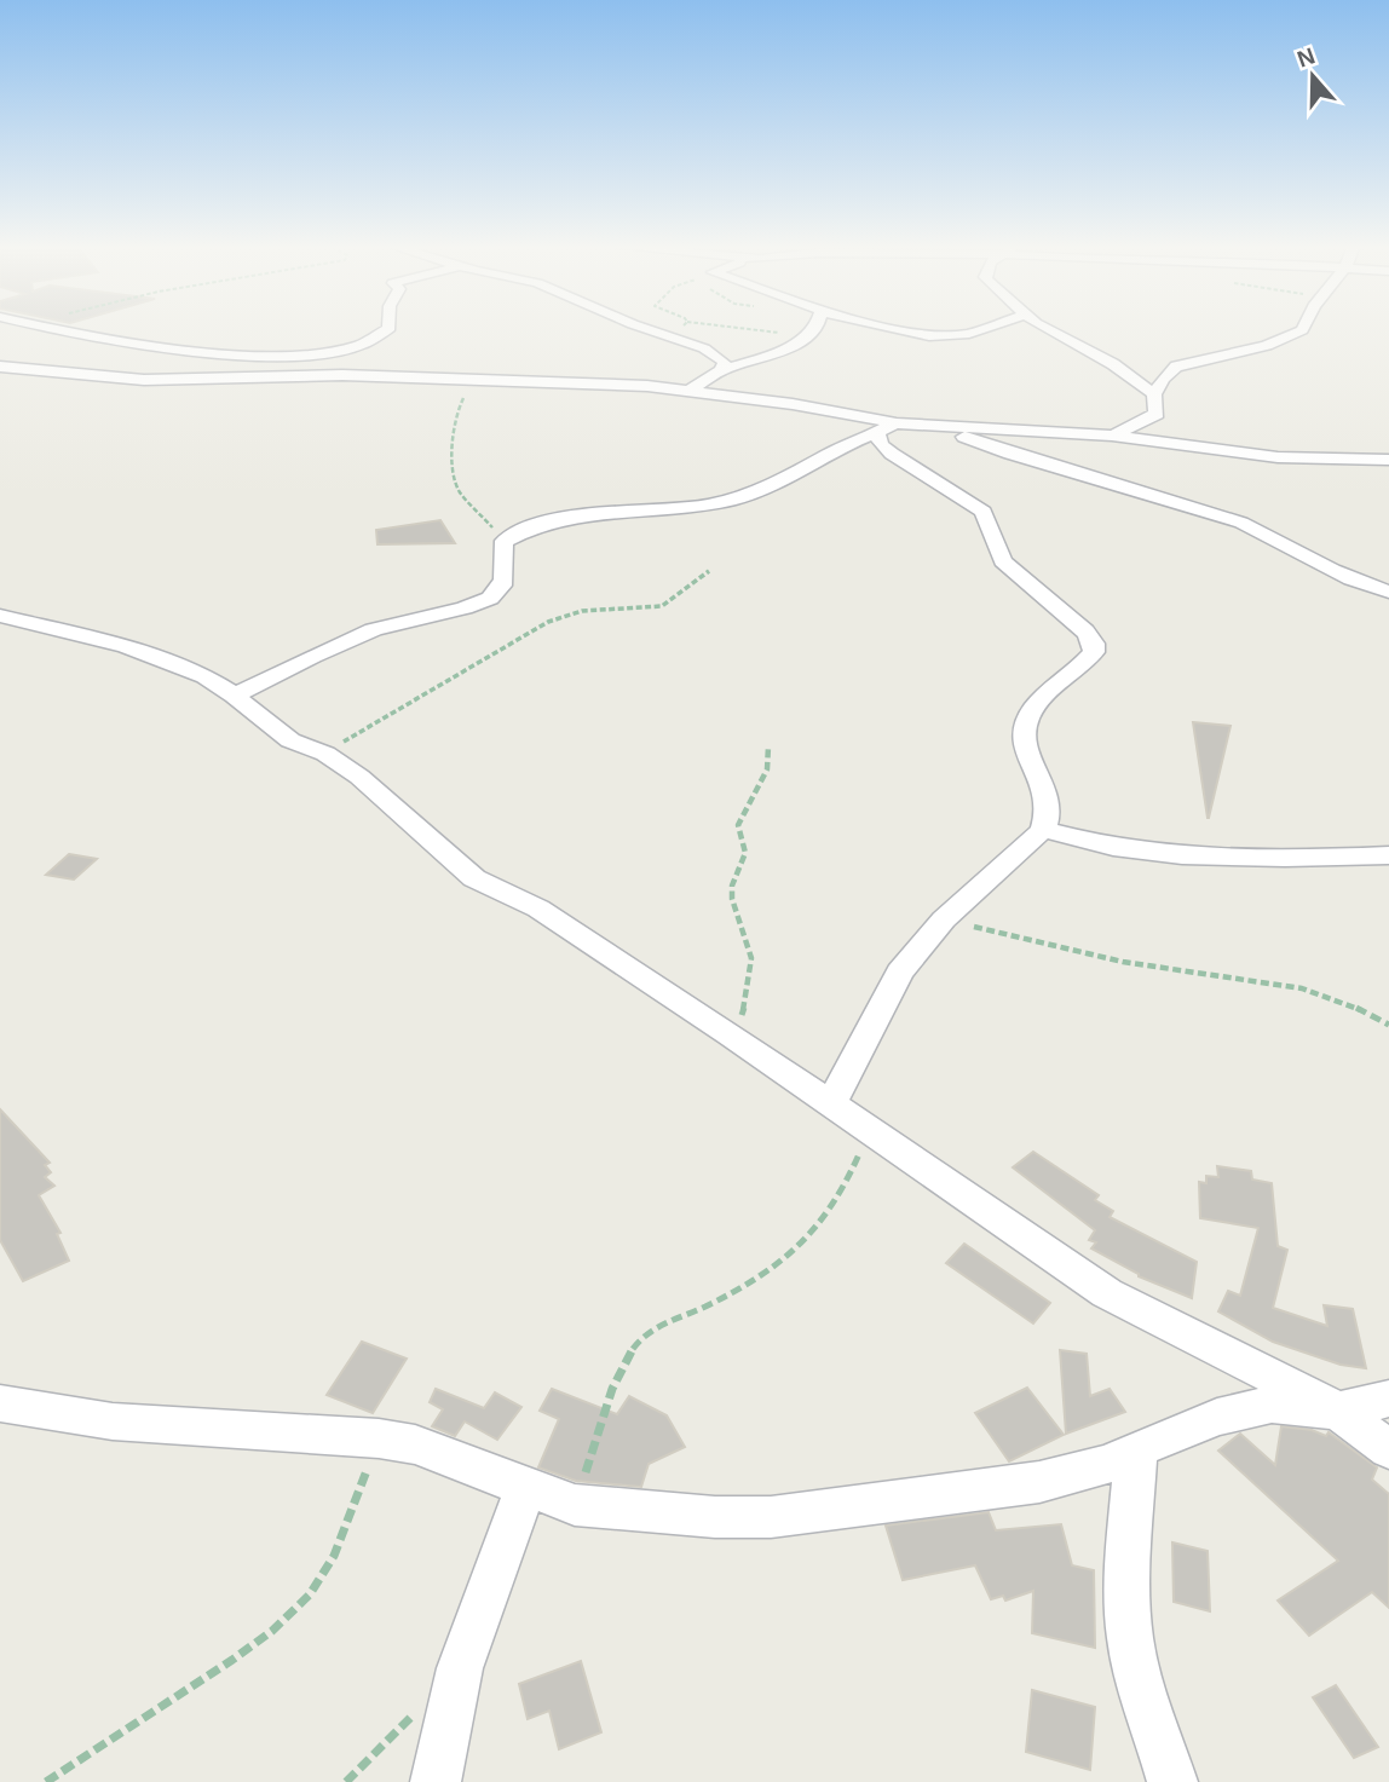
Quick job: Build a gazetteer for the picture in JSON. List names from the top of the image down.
{
  "north": "top"
}
